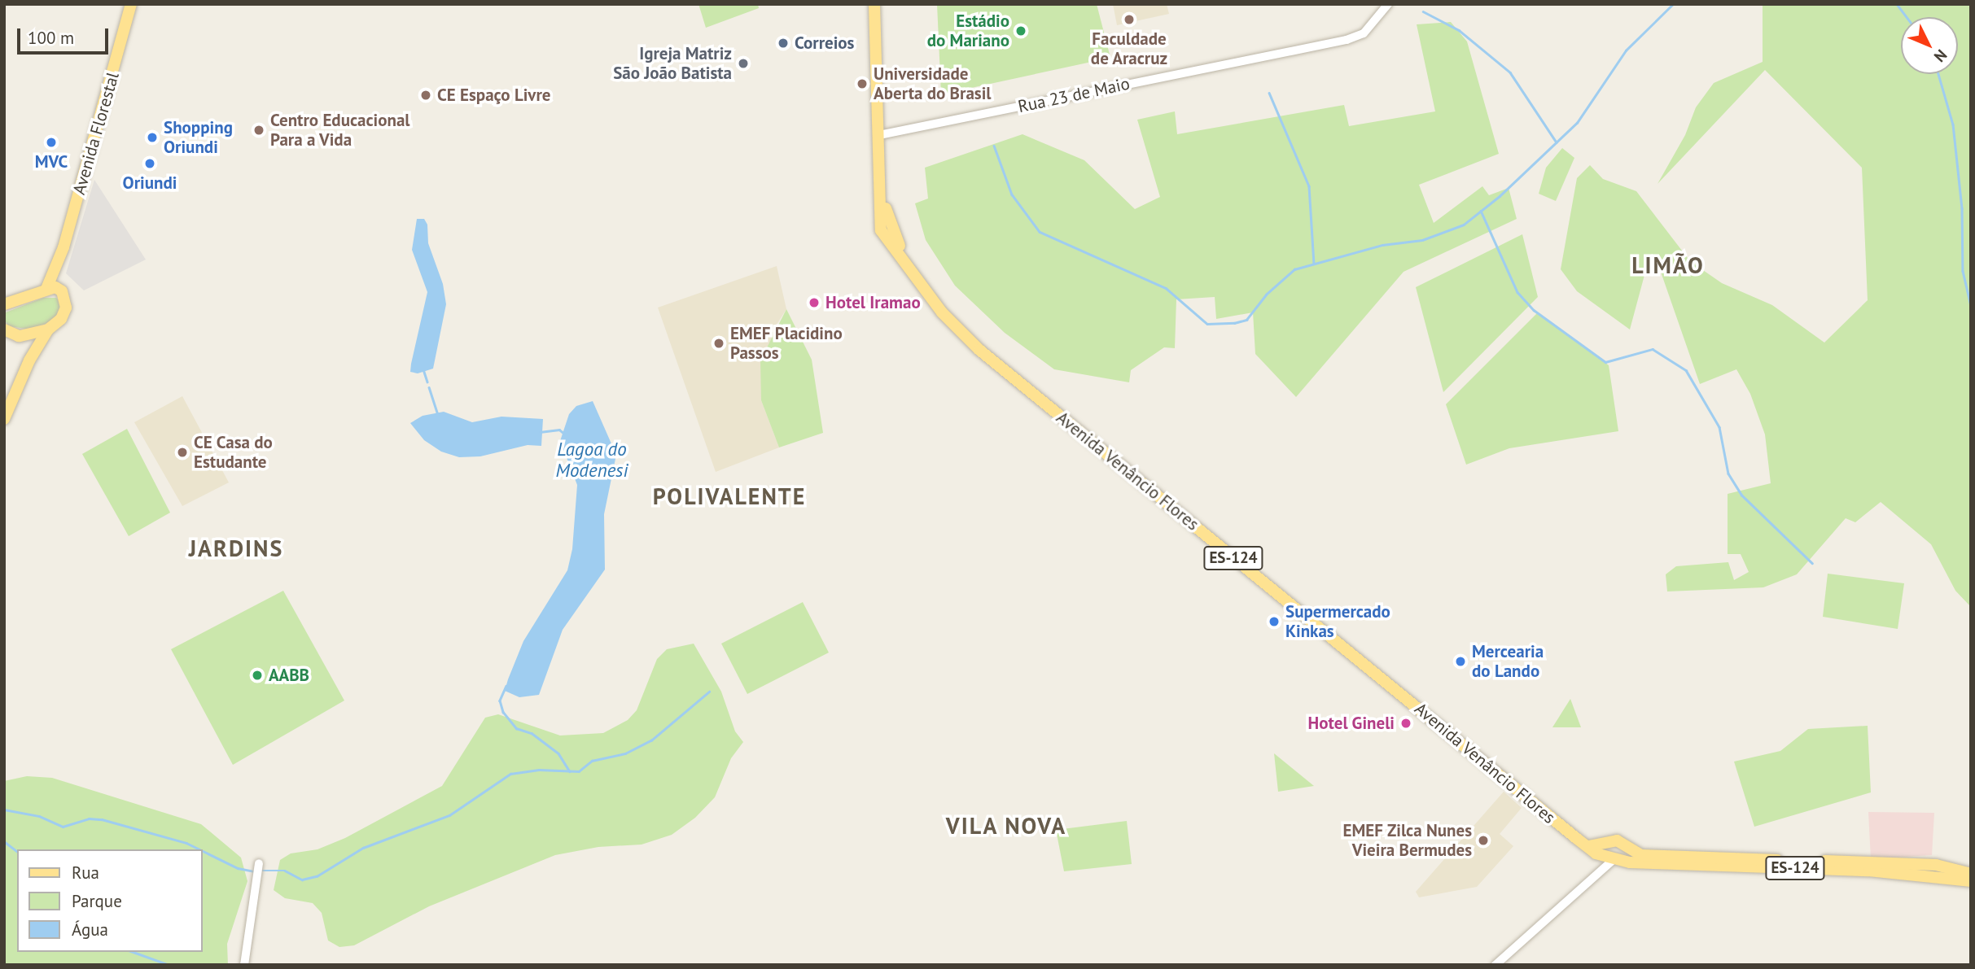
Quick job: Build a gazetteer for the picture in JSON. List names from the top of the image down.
{
  "streets": {
    "main road": ["Avenida Florestal", "Avenida Venâncio Flores", "ES-124"],
    "street": ["Rua 23 de Maio"]
  },
  "crossings": [
    ["Rua 23 de Maio", "Avenida Venâncio Flores"]
  ],
  "districts": [
    "LIMÃO",
    "POLIVALENTE",
    "JARDINS",
    "VILA NOVA"
  ],
  "water": ["Lagoa do Modenesi"],
  "places": [
    "Faculdade de Aracruz",
    "Estádio do Mariano",
    "Correios",
    "Igreja Matriz São João Batista",
    "Universidade Aberta do Brasil",
    "CE Espaço Livre",
    "Centro Educacional Para a Vida",
    "Shopping Oriundi",
    "MVC",
    "Oriundi",
    "Hotel Iramao",
    "EMEF Placidino Passos",
    "CE Casa do Estudante",
    "Supermercado Kinkas",
    "Mercearia do Lando",
    "AABB",
    "Hotel Gineli",
    "EMEF Zilca Nunes Vieira Bermudes"
  ],
  "legend": ["Rua", "Parque", "Água"],
  "scale_bar": "100 m",
  "north": "bottom right"
}
